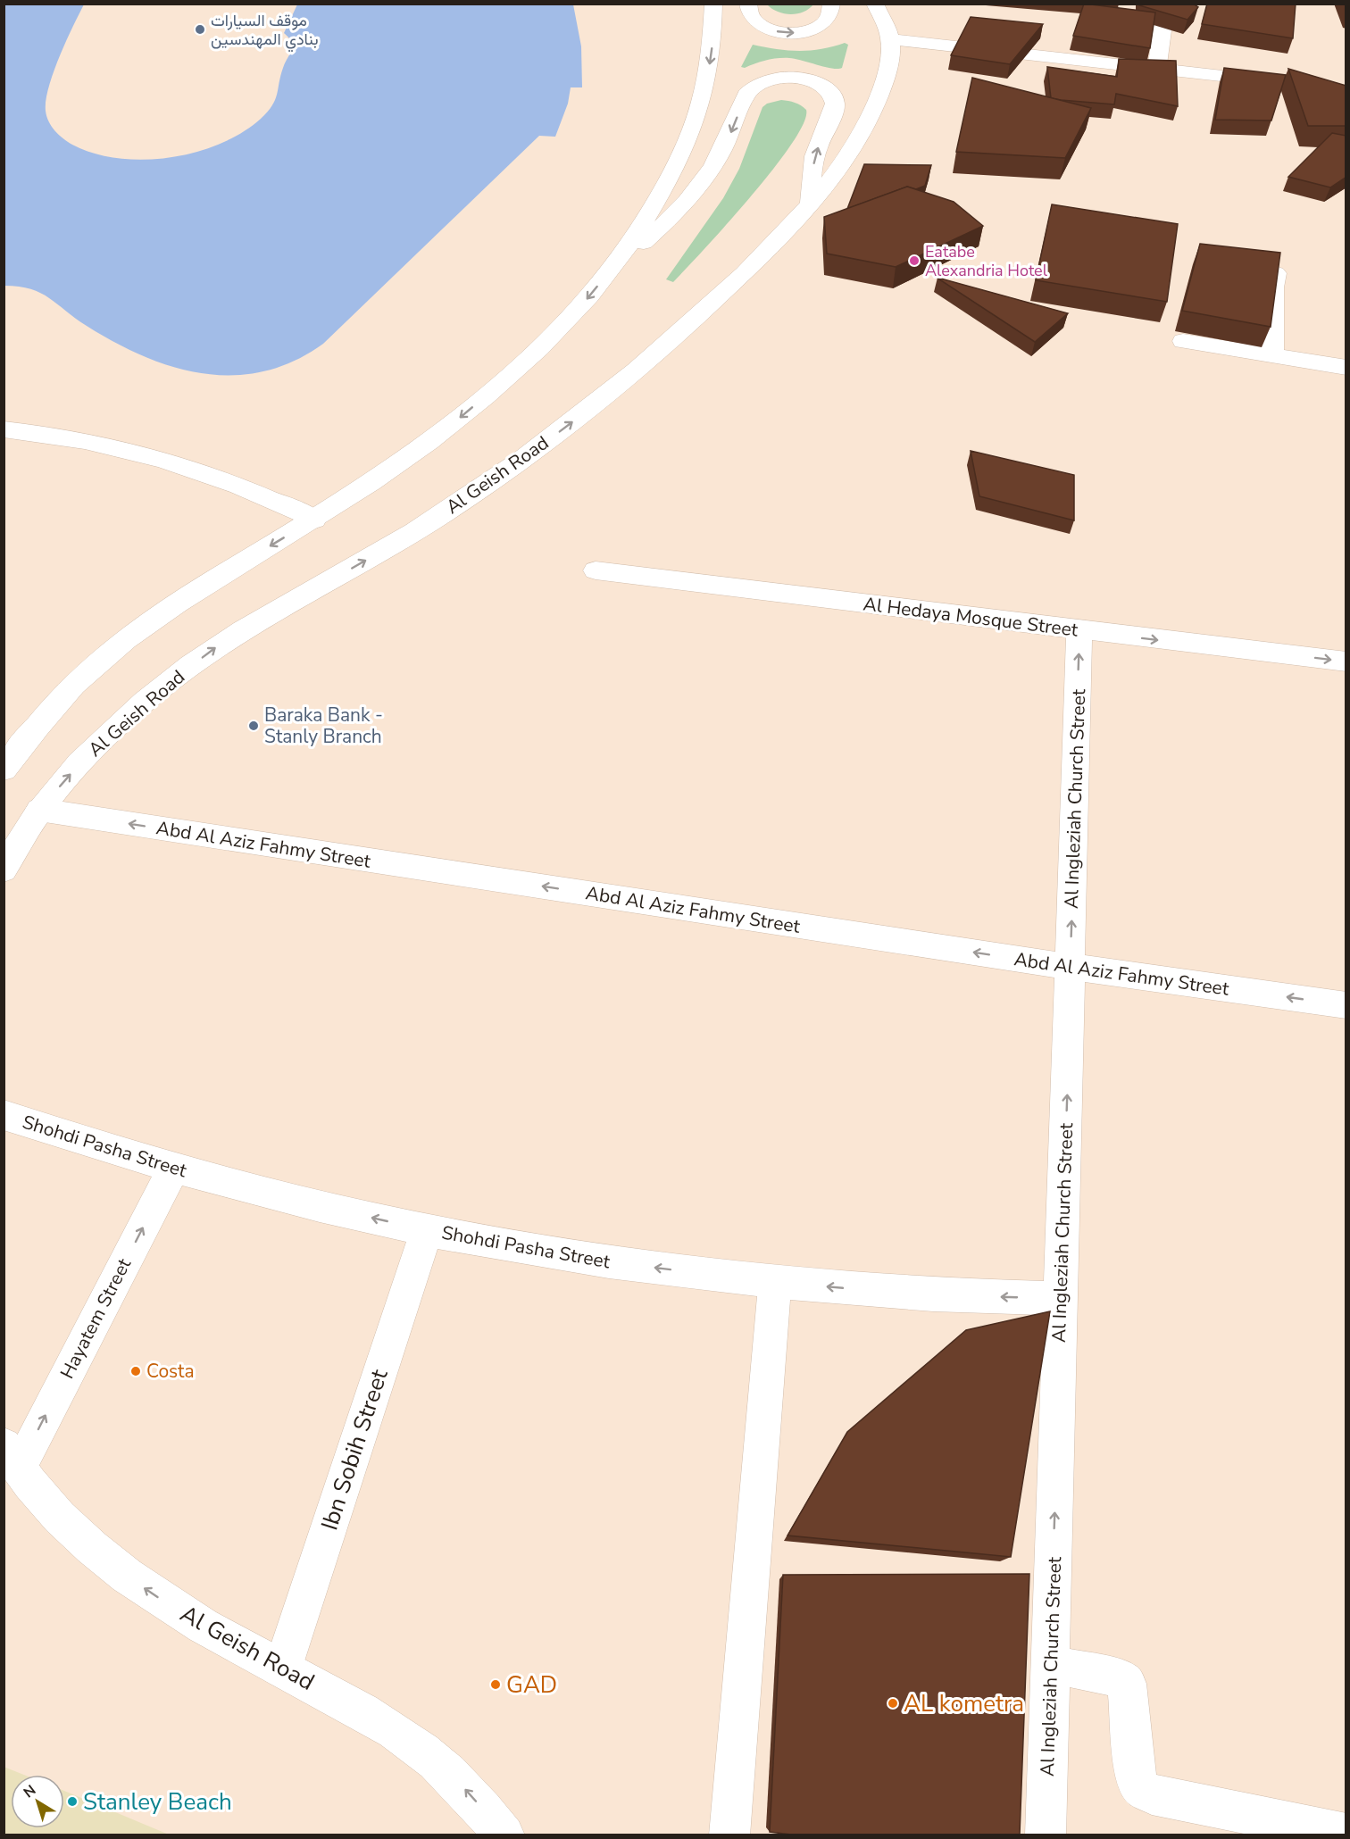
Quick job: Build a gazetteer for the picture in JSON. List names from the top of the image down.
{
  "streets": {
    "main road": [
      "Al Geish Road",
      "Al Hedaya Mosque Street",
      "Al Ingleziah Church Street",
      "Abd Al Aziz Fahmy Street",
      "Shohdi Pasha Street",
      "Hayatem Street",
      "Ibn Sobih Street"
    ]
  },
  "crossings": [
    ["Al Geish Road", "Abd Al Aziz Fahmy Street"],
    ["Al Geish Road", "Hayatem Street"],
    ["Al Geish Road", "Ibn Sobih Street"],
    ["Al Hedaya Mosque Street", "Al Ingleziah Church Street"],
    ["Al Ingleziah Church Street", "Abd Al Aziz Fahmy Street"],
    ["Al Ingleziah Church Street", "Shohdi Pasha Street"],
    ["Shohdi Pasha Street", "Hayatem Street"],
    ["Shohdi Pasha Street", "Ibn Sobih Street"]
  ],
  "one_way": [
    "Al Hedaya Mosque Street",
    "Al Ingleziah Church Street",
    "Abd Al Aziz Fahmy Street",
    "Shohdi Pasha Street",
    "Hayatem Street"
  ],
  "places": [
    "موقف السيارات بنادي المهندسين",
    "Eatabe Alexandria Hotel",
    "Baraka Bank - Stanly Branch",
    "Costa",
    "GAD",
    "AL kometra",
    "Stanley Beach"
  ],
  "north": "top left"
}
